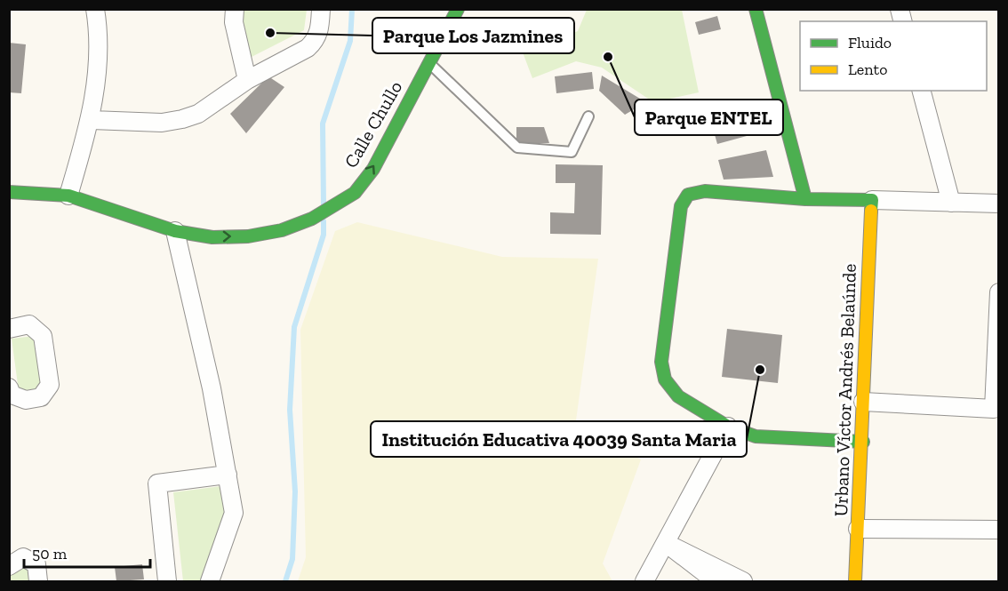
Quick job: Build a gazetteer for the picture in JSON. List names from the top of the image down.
{
  "streets": {
    "street": ["Calle Chullo", "Urbano Víctor Andrés Belaúnde"]
  },
  "one_way": ["Calle Chullo"],
  "places": ["Parque Los Jazmines", "Parque ENTEL", "Institución Educativa 40039 Santa Maria"],
  "legend": ["Fluido", "Lento"],
  "scale_bar": "50 m"
}
